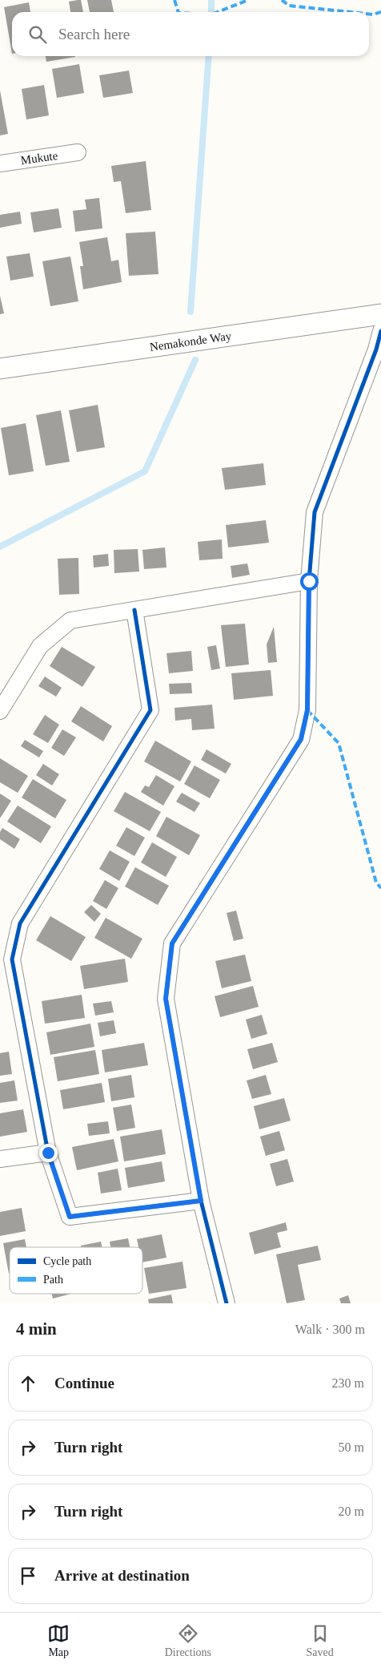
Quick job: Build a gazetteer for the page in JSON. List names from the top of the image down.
{
  "streets": {
    "street": ["Mukute", "Nemakonde Way"]
  },
  "legend": ["Cycle path", "Path"],
  "page": {
    "search": "Search here",
    "heading": ["4 min", "Walk · 300 m"],
    "list": [
      ["Continue", "230 m"],
      ["Turn right", "50 m"],
      ["Turn right", "20 m"],
      "Arrive at destination"
    ],
    "nav": ["Map", "Directions", "Saved"]
  }
}
